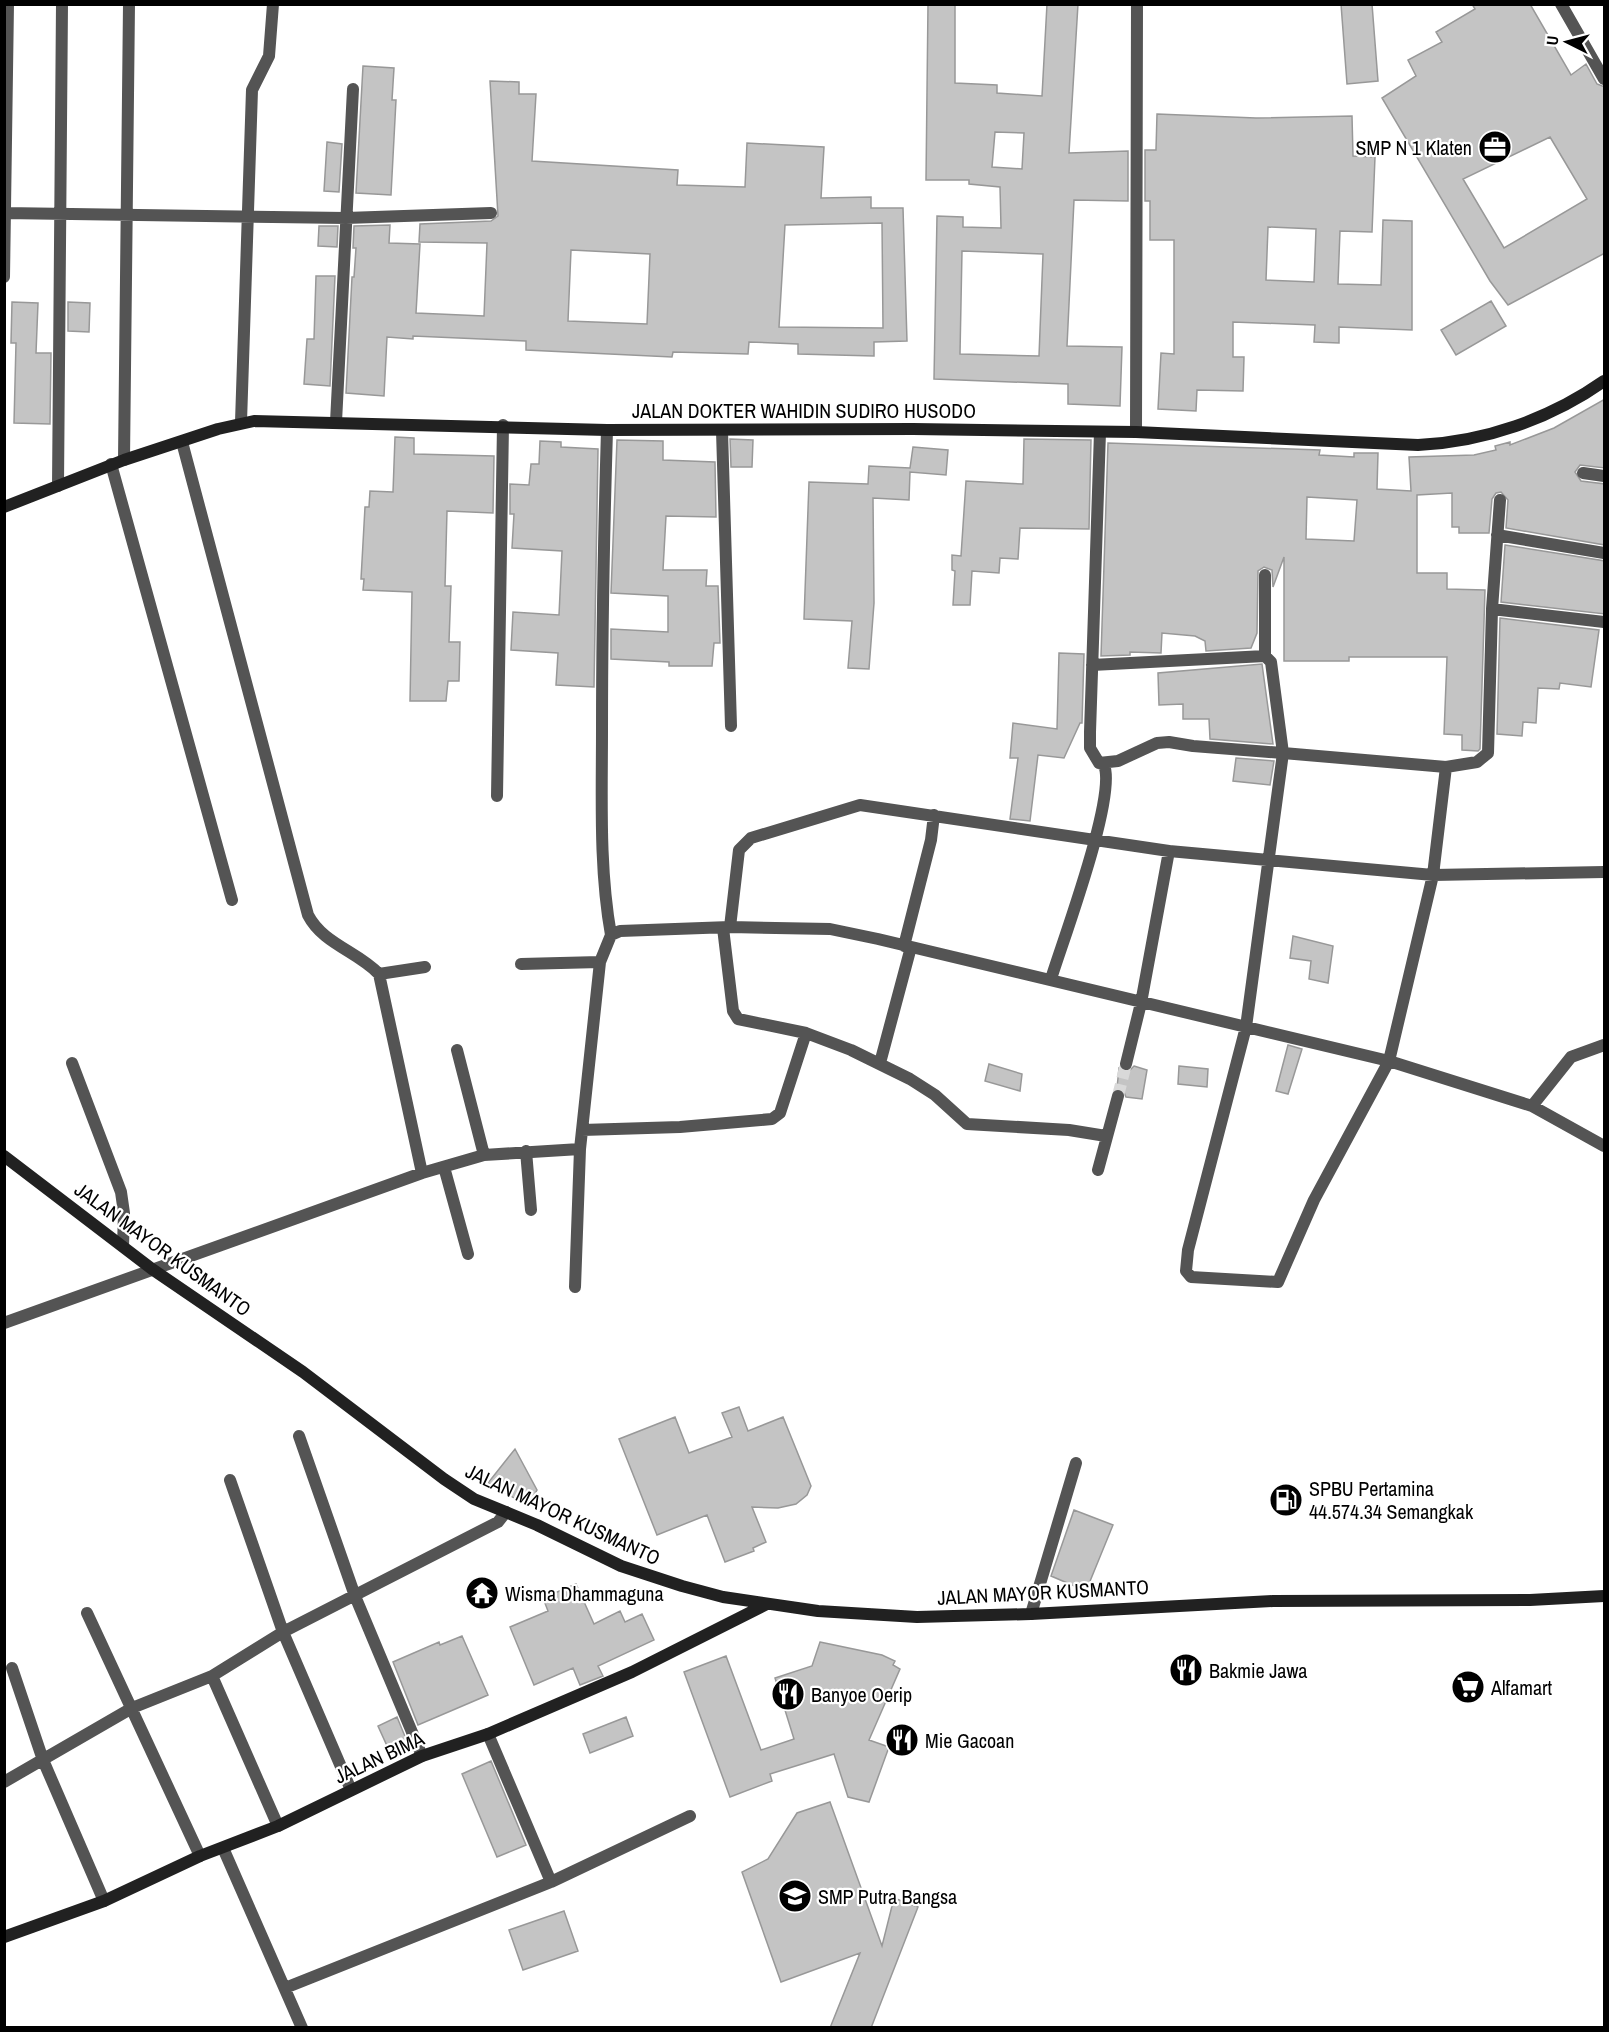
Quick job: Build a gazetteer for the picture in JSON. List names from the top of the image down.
{
  "streets": {
    "main road": ["JALAN DOKTER WAHIDIN SUDIRO HUSODO", "JALAN MAYOR KUSMANTO", "JALAN BIMA"]
  },
  "crossings": [
    ["JALAN MAYOR KUSMANTO", "JALAN BIMA"]
  ],
  "places": {
    "office": ["SMP N 1 Klaten"],
    "fuel station": ["SPBU Pertamina 44.574.34 Semangkak"],
    "temple": ["Wisma Dhammaguna"],
    "restaurant": ["Bakmie Jawa", "Banyoe Oerip", "Mie Gacoan"],
    "supermarket": ["Alfamart"],
    "school or university": ["SMP Putra Bangsa"]
  },
  "north": "left"
}
